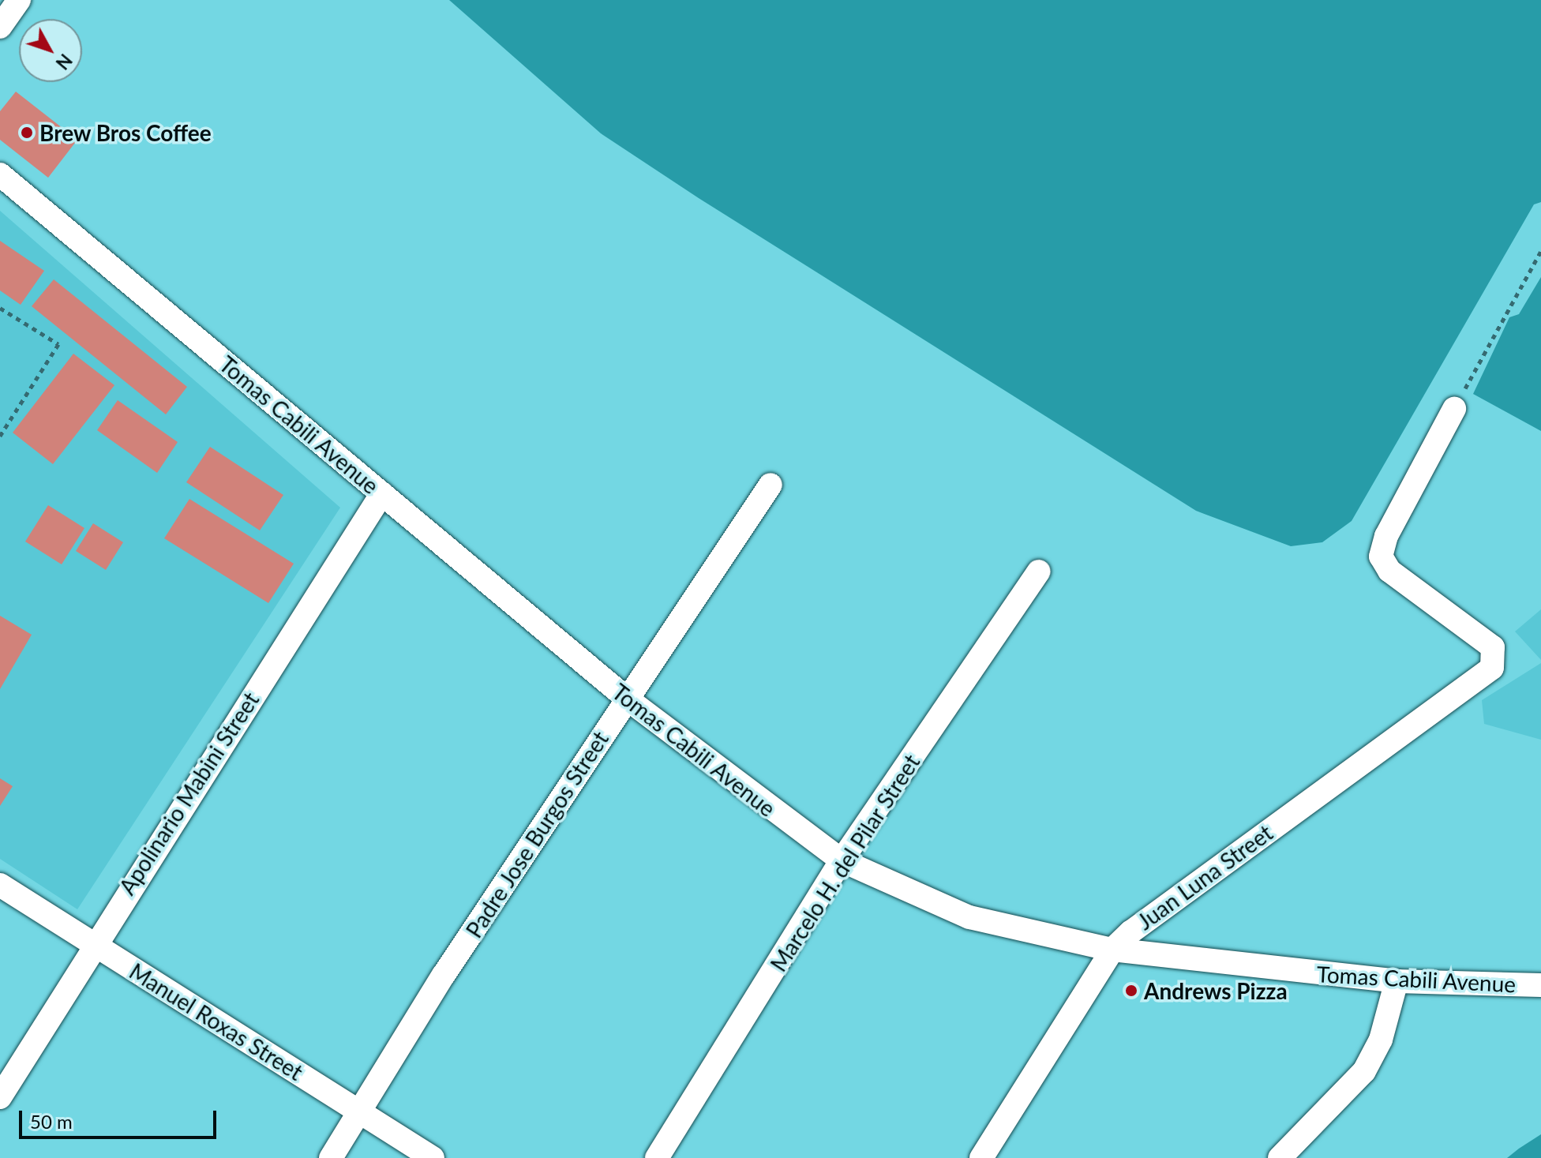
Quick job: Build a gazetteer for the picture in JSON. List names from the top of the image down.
{
  "streets": {
    "street": [
      "Tomas Cabili Avenue",
      "Apolinario Mabini Street",
      "Padre Jose Burgos Street",
      "Marcelo H. del Pilar Street",
      "Juan Luna Street",
      "Manuel Roxas Street"
    ]
  },
  "crossings": [
    ["Tomas Cabili Avenue", "Apolinario Mabini Street"],
    ["Tomas Cabili Avenue", "Padre Jose Burgos Street"],
    ["Tomas Cabili Avenue", "Marcelo H. del Pilar Street"],
    ["Tomas Cabili Avenue", "Juan Luna Street"],
    ["Apolinario Mabini Street", "Manuel Roxas Street"],
    ["Padre Jose Burgos Street", "Manuel Roxas Street"]
  ],
  "places": ["Brew Bros Coffee", "Andrews Pizza"],
  "scale_bar": "50 m",
  "north": "bottom right"
}
